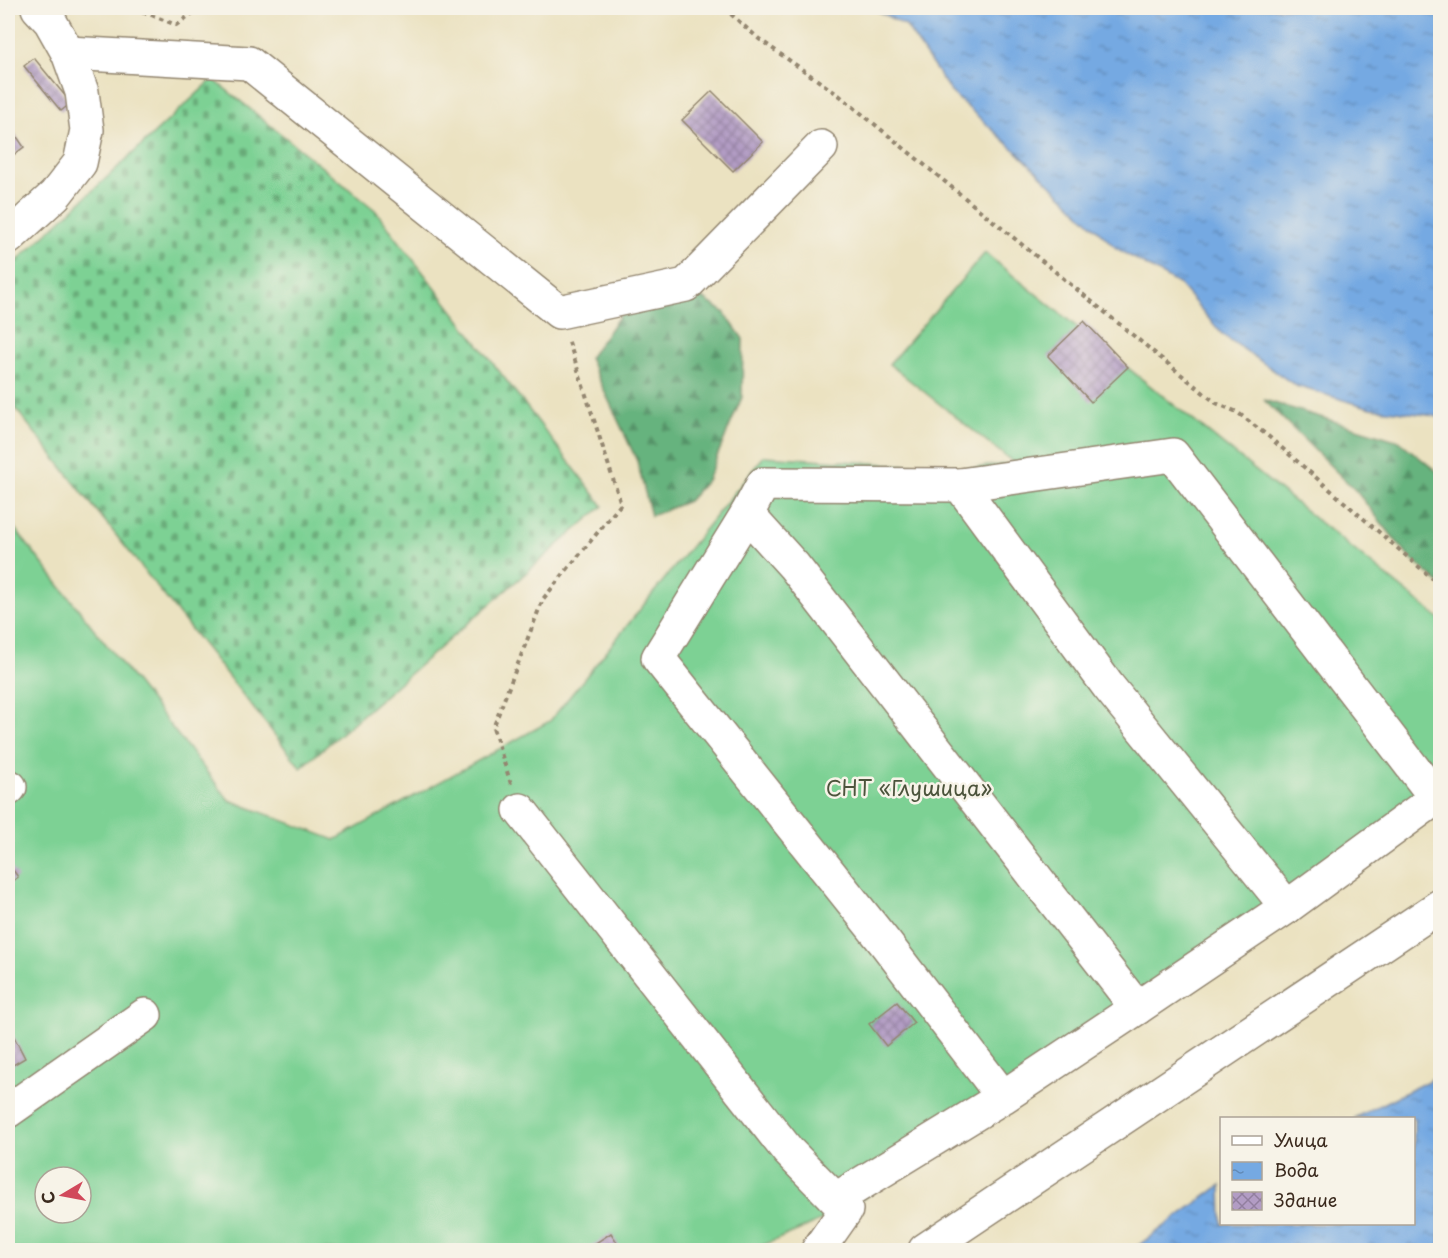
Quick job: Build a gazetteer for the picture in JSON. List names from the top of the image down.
{
  "parks": ["СНТ «Глушица»"],
  "legend": ["Улица", "Вода", "Здание"],
  "north": "left"
}
